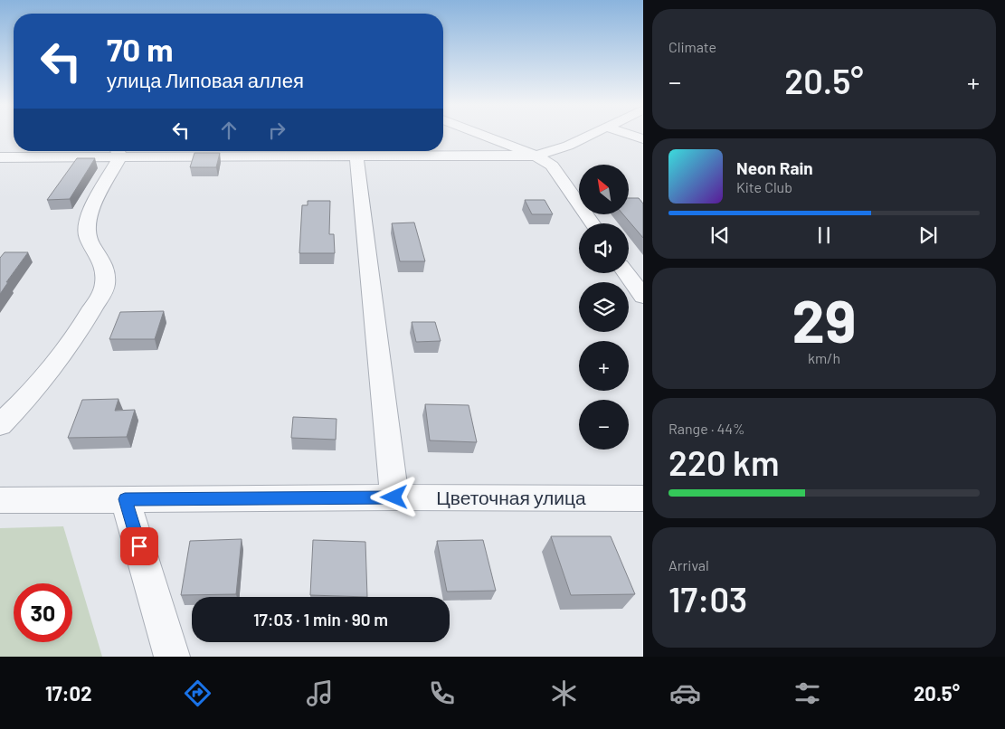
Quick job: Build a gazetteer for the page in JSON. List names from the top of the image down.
{
  "streets": {
    "street": ["Цветочная улица"]
  },
  "north": "top left",
  "page": {
    "tile": [
      "Climate",
      ["29", "km/h"],
      ["Range · 44%", "220 km"],
      ["Arrival", "17:03"]
    ],
    "turn": ["70 m", "улица Липовая аллея"],
    "heat": ["−", "20.5°", "+"],
    "song": ["Neon Rain", "Kite Club"],
    "map_buttons": ["+", "−"],
    "limit": "30",
    "trip": "17:03 · 1 min · 90 m",
    "tabs": ["17:02", "20.5°"]
  }
}
